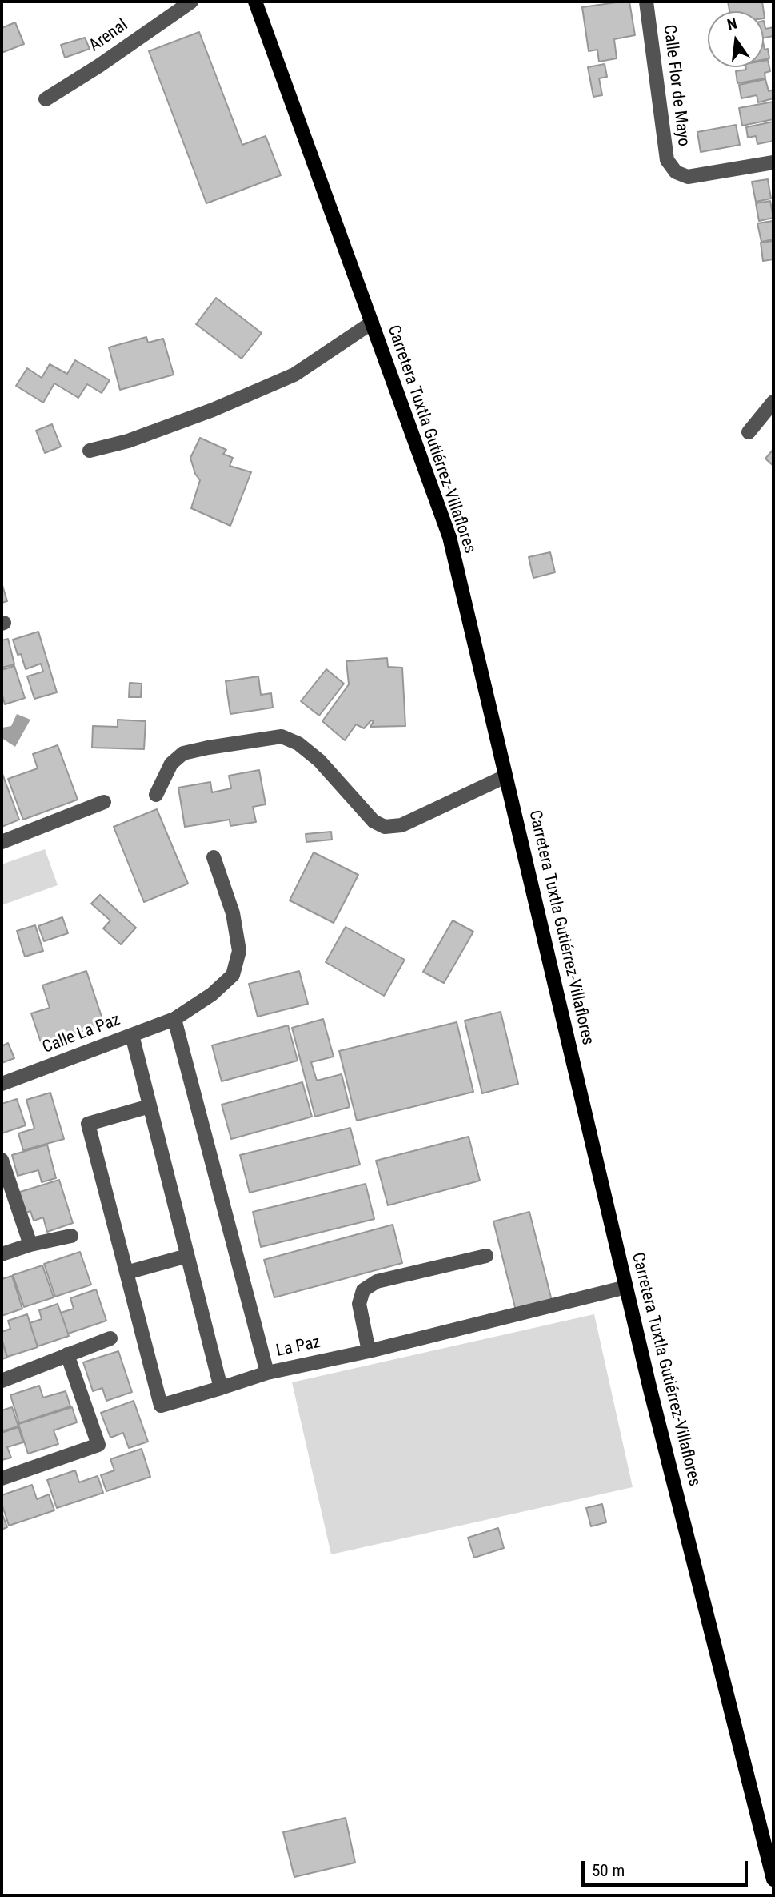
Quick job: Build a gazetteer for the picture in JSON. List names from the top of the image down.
{
  "streets": {
    "main road": ["Carretera Tuxtla Gutiérrez-Villaflores"],
    "street": [
      "Arenal",
      "Calle Flor de Mayo",
      "Calle La Paz",
      "La Paz"
    ]
  },
  "crossings": [
    ["Carretera Tuxtla Gutiérrez-Villaflores", "La Paz"],
    ["Calle La Paz", "La Paz"]
  ],
  "scale_bar": "50 m",
  "north": "top"
}
